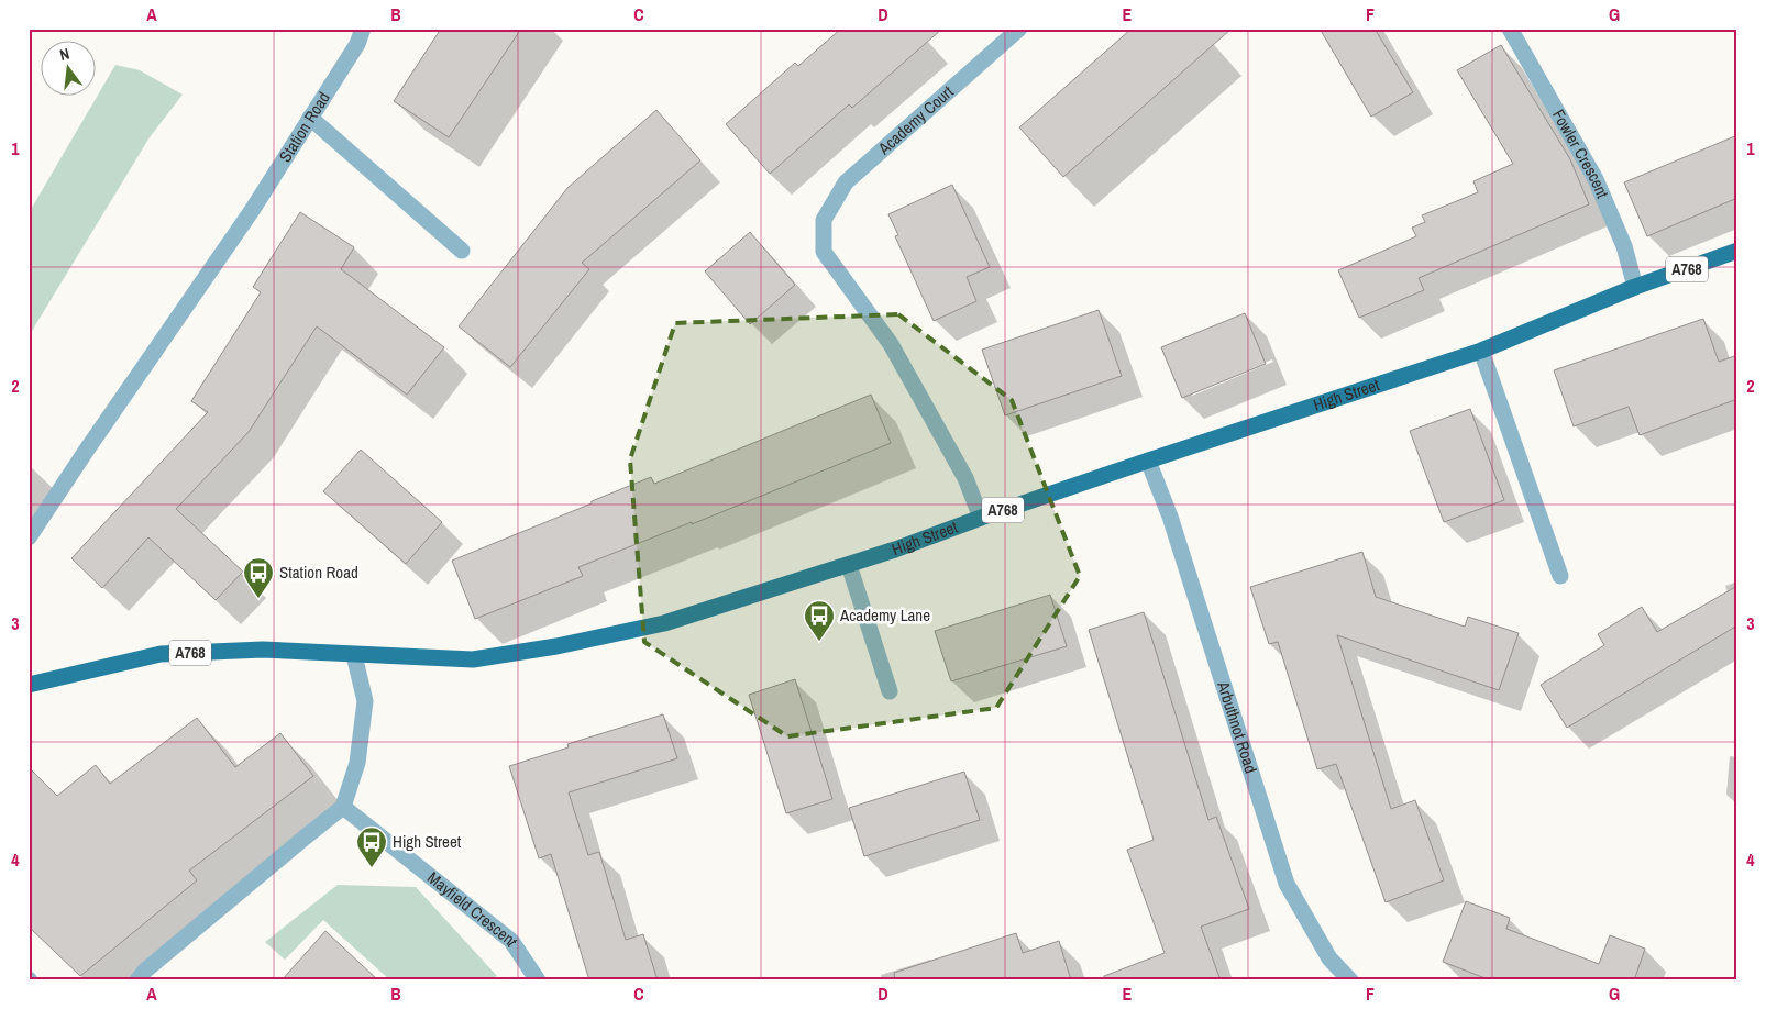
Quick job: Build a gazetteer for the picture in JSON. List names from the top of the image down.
{
  "streets": {
    "main road": ["A768", "High Street"],
    "street": [
      "Academy Court",
      "Station Road",
      "Fowler Crescent",
      "Arbuthnot Road",
      "Mayfield Crescent"
    ]
  },
  "crossings": [
    ["Academy Court", "High Street"],
    ["Fowler Crescent", "A768"],
    ["Fowler Crescent", "High Street"],
    ["A768", "High Street"],
    ["High Street", "Arbuthnot Road"]
  ],
  "places": {
    "bus stop": ["Station Road", "Academy Lane", "High Street"]
  },
  "north": "top",
  "grid": {
    "columns": [
      "A",
      "B",
      "C",
      "D",
      "E",
      "F",
      "G"
    ],
    "rows": [
      "1",
      "2",
      "3",
      "4"
    ]
  }
}
